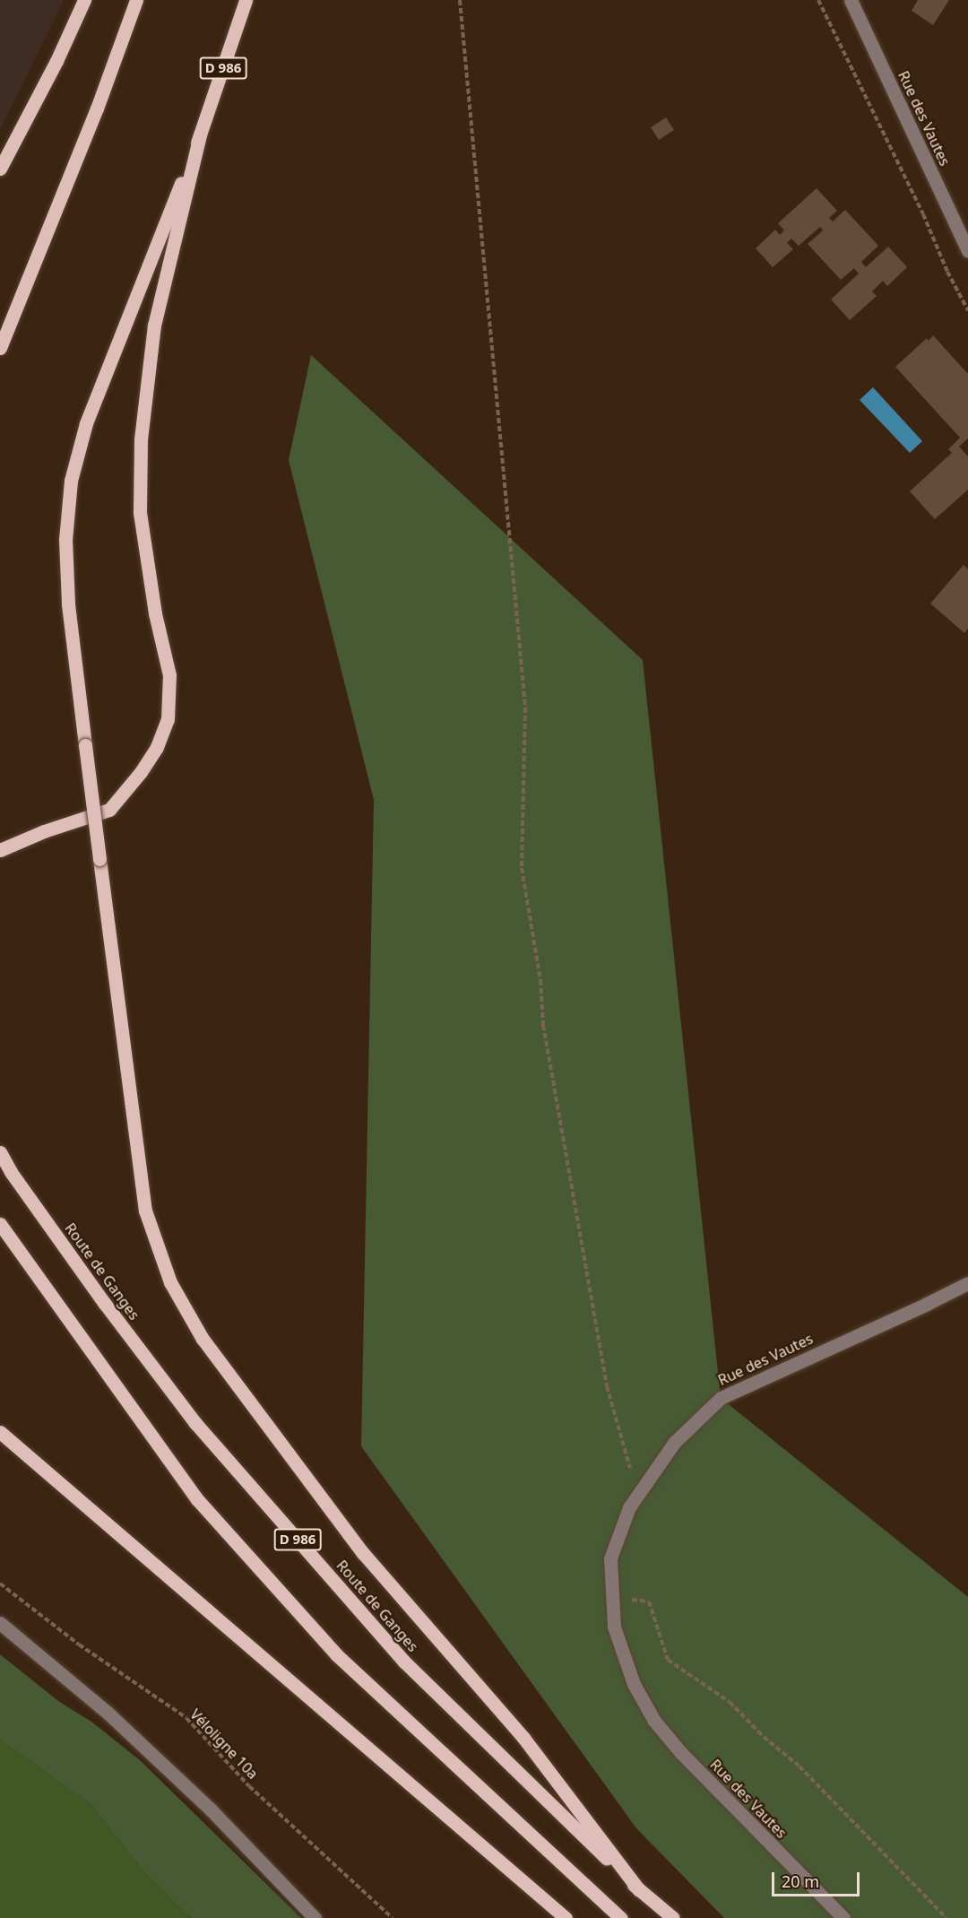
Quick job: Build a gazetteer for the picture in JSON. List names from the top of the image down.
{
  "streets": {
    "main road": ["D 986", "Route de Ganges"],
    "street": ["Rue des Vautes"],
    "path": ["Véloligne 10a"]
  },
  "scale_bar": "20 m"
}
